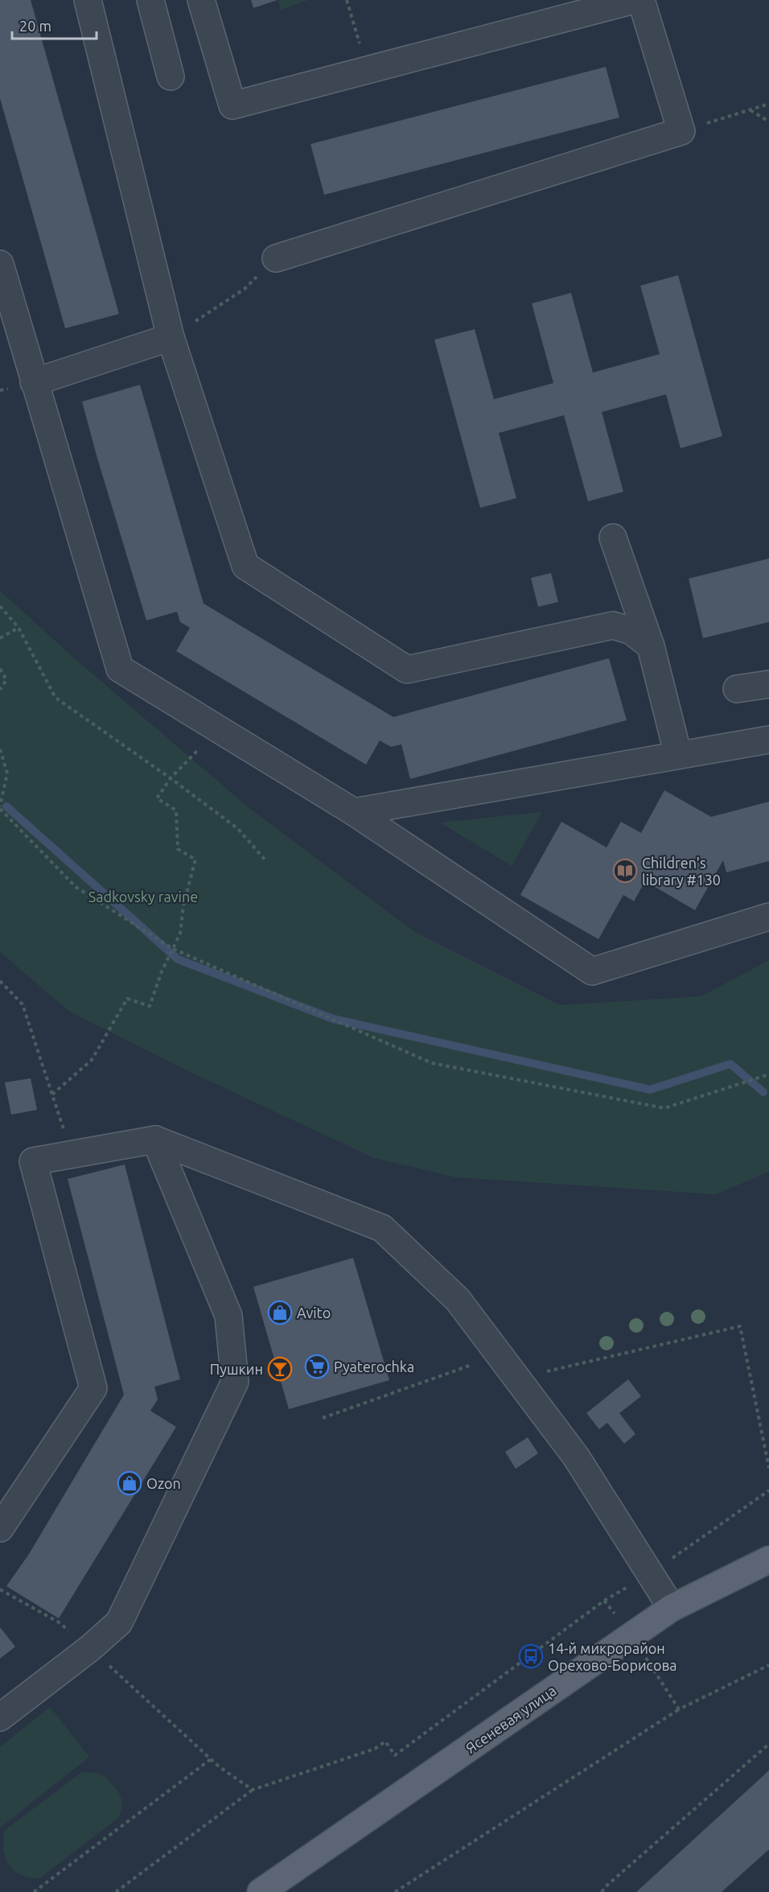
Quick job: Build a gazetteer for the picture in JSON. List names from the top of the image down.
{
  "streets": {
    "main road": ["Ясеневая улица"]
  },
  "parks": ["Sadkovsky ravine"],
  "places": {
    "library": ["Children's library #130"],
    "shop": ["Avito", "Ozon"],
    "supermarket": ["Pyaterochka"],
    "bar": ["Пушкин"],
    "bus stop": ["14-й микрорайон Орехово-Борисова"]
  },
  "scale_bar": "20 m"
}
